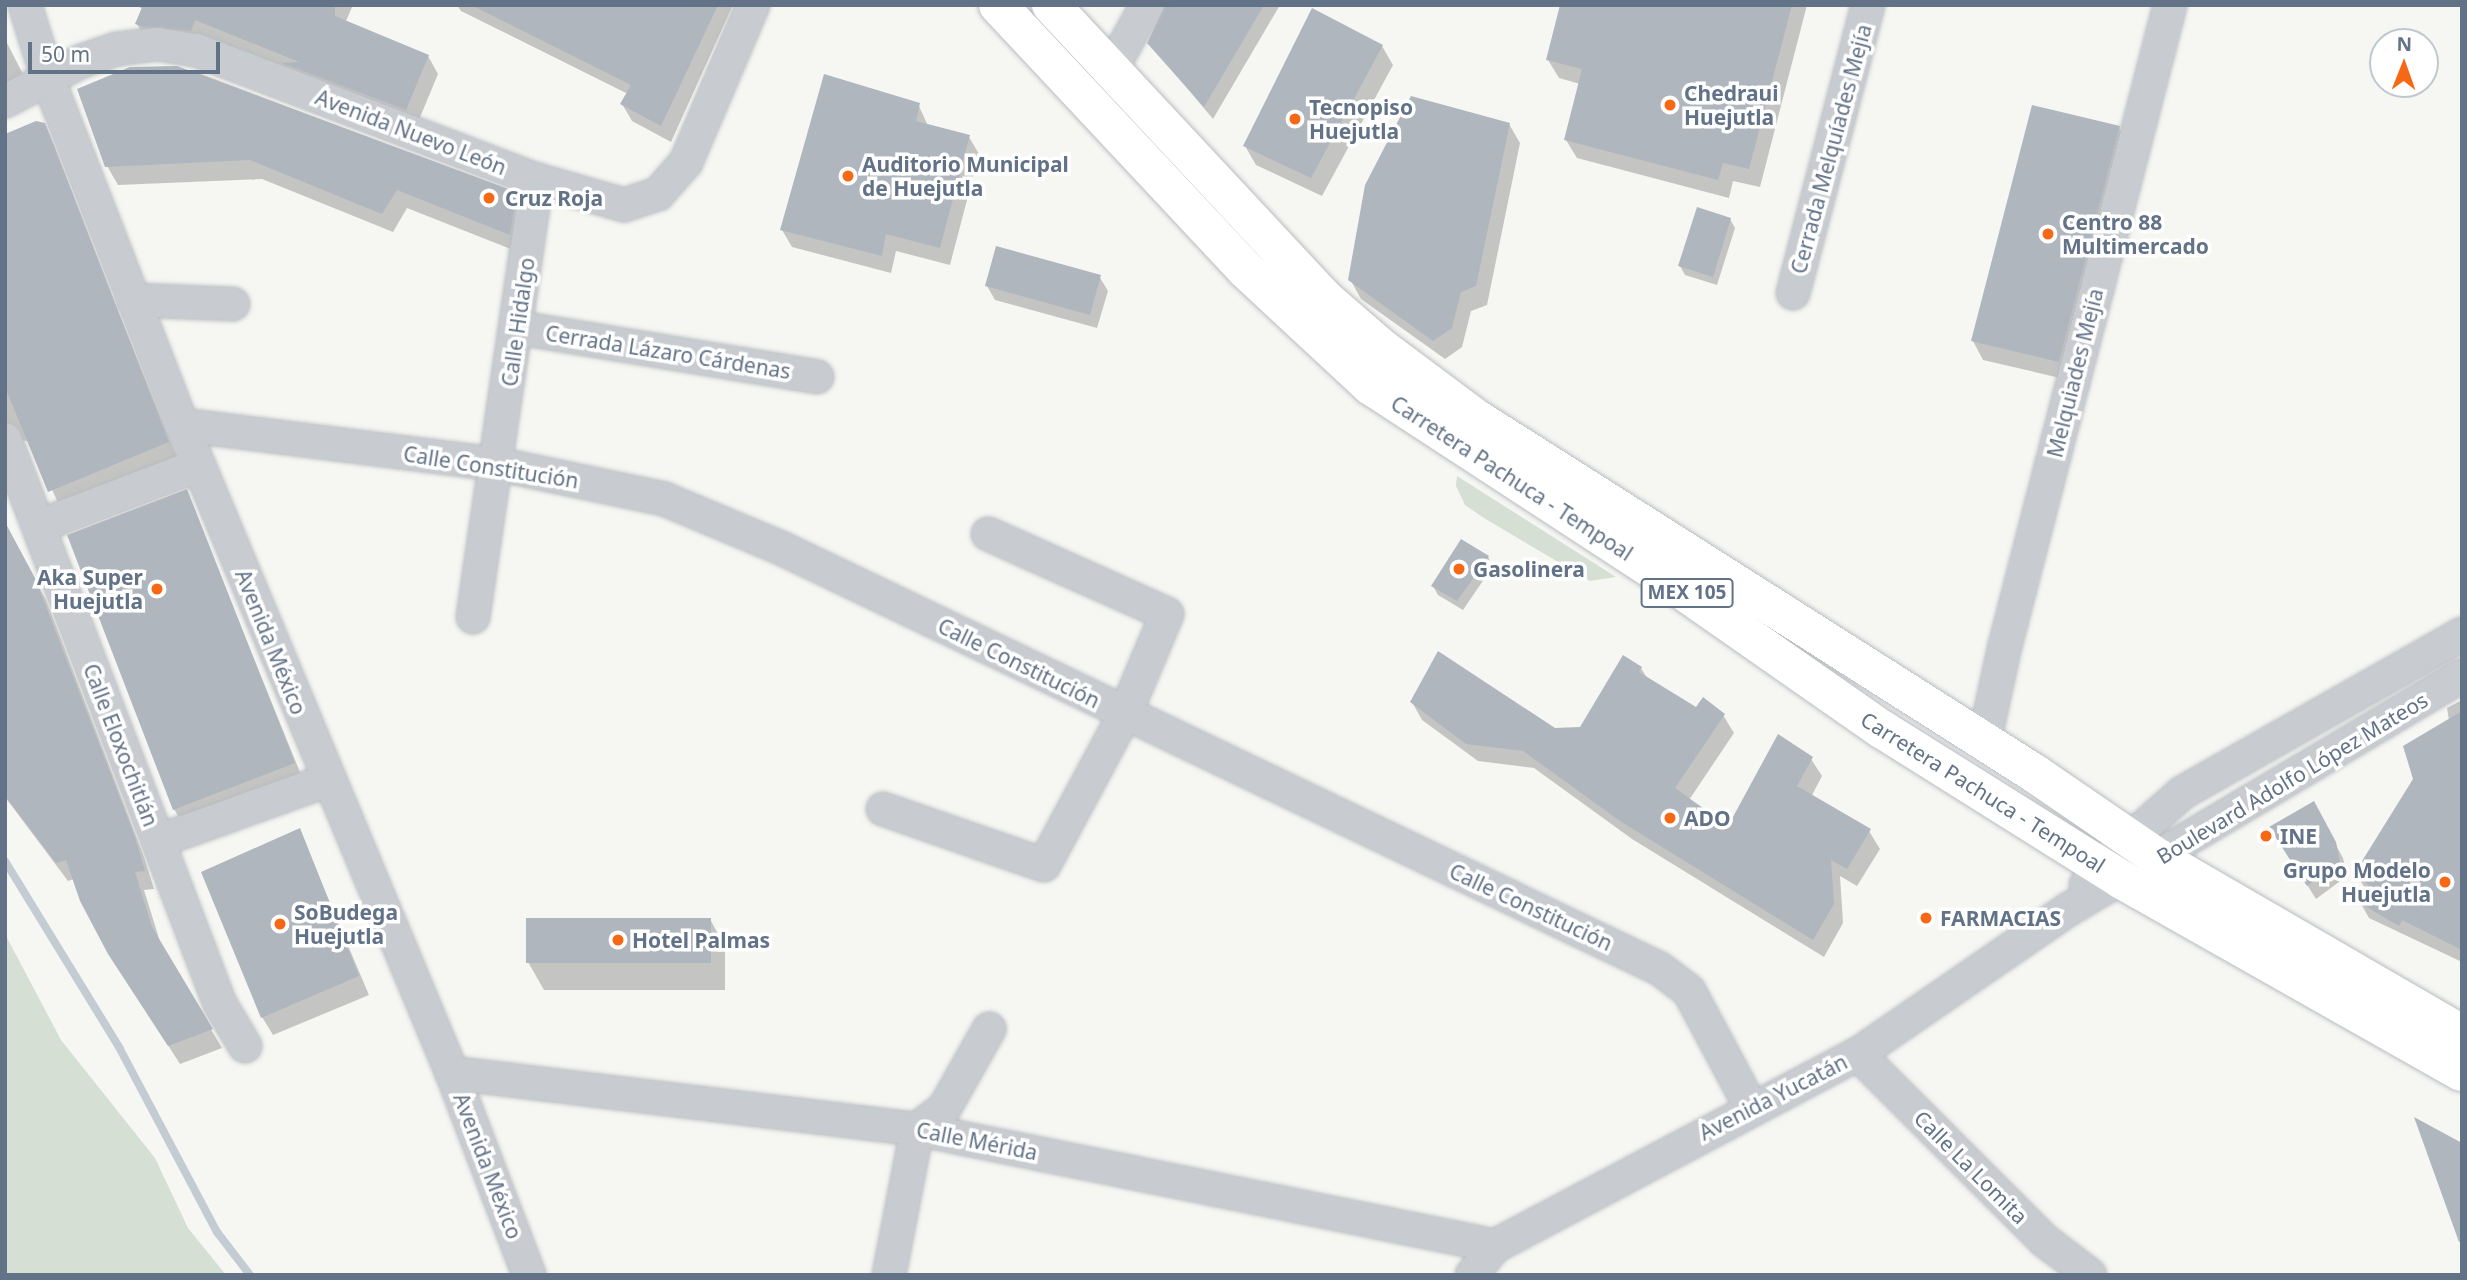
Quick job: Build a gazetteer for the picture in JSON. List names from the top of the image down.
{
  "streets": {
    "main road": ["Carretera Pachuca - Tempoal", "MEX 105"],
    "street": [
      "Avenida Nuevo León",
      "Cerrada Melquíades Mejía",
      "Calle Hidalgo",
      "Cerrada Lázaro Cárdenas",
      "Melquiades Mejía",
      "Calle Constitución",
      "Avenida México",
      "Calle Eloxochitlán",
      "Boulevard Adolfo López Mateos",
      "Avenida Yucatán",
      "Calle Mérida",
      "Calle La Lomita"
    ]
  },
  "crossings": [
    ["Avenida Nuevo León", "Calle Hidalgo"],
    ["Avenida Nuevo León", "Avenida México"],
    ["Calle Hidalgo", "Cerrada Lázaro Cárdenas"],
    ["Calle Hidalgo", "Calle Constitución"],
    ["Melquiades Mejía", "Carretera Pachuca - Tempoal"],
    ["Calle Constitución", "Avenida México"],
    ["Calle Constitución", "Avenida Yucatán"],
    ["Carretera Pachuca - Tempoal", "Boulevard Adolfo López Mateos"],
    ["Carretera Pachuca - Tempoal", "Avenida Yucatán"],
    ["Avenida México", "Calle Mérida"],
    ["Boulevard Adolfo López Mateos", "Avenida Yucatán"],
    ["Avenida Yucatán", "Calle Mérida"],
    ["Avenida Yucatán", "Calle La Lomita"]
  ],
  "places": [
    "Chedraui Huejutla",
    "Tecnopiso Huejutla",
    "Auditorio Municipal de Huejutla",
    "Cruz Roja",
    "Centro 88 Multimercado",
    "Gasolinera",
    "Aka Super Huejutla",
    "ADO",
    "INE",
    "Grupo Modelo Huejutla",
    "FARMACIAS",
    "SoBudega Huejutla",
    "Hotel Palmas"
  ],
  "scale_bar": "50 m",
  "north": "top"
}
